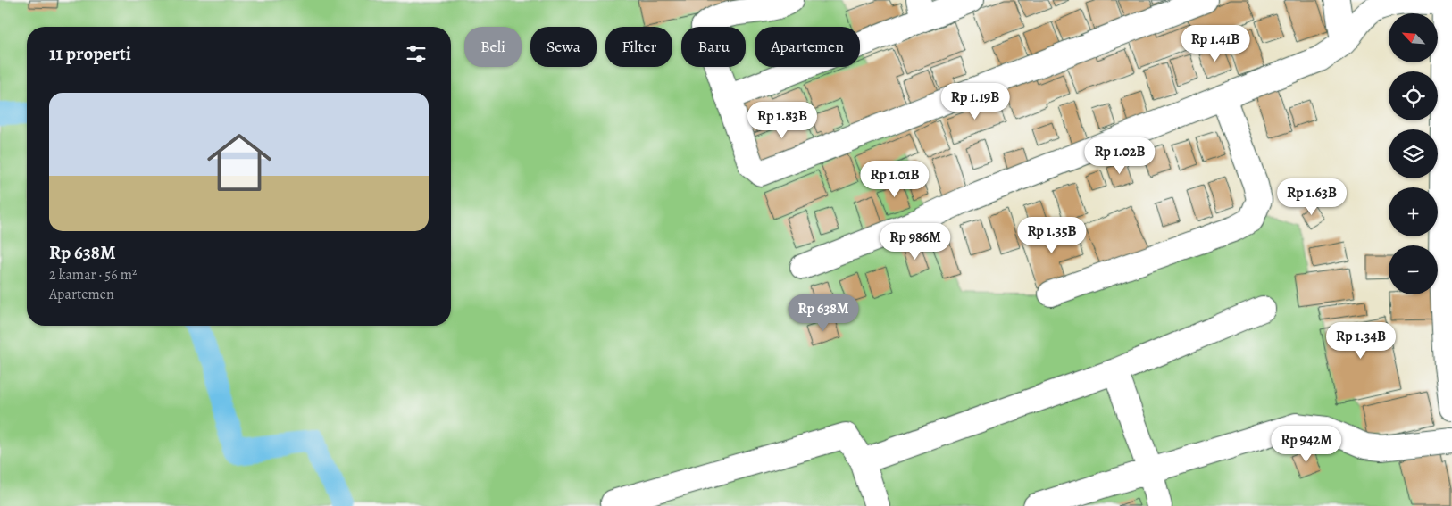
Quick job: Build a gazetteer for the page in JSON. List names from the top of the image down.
{
  "north": "top left",
  "page": {
    "map_buttons": ["+", "−"],
    "price": [
      "Rp 1.41B",
      "Rp 1.19B",
      "Rp 1.83B",
      "Rp 1.02B",
      "Rp 1.01B",
      "Rp 1.63B",
      "Rp 1.35B",
      "Rp 986M",
      "Rp 638M",
      "Rp 1.34B",
      "Rp 942M"
    ],
    "chip": [
      "Beli",
      "Sewa",
      "Filter",
      "Baru",
      "Apartemen"
    ],
    "heading": "11 properti",
    "list": [
      {
        "name": "Rp 638M",
        "note": "2 kamar · 56 m² · Apartemen"
      }
    ]
  }
}
